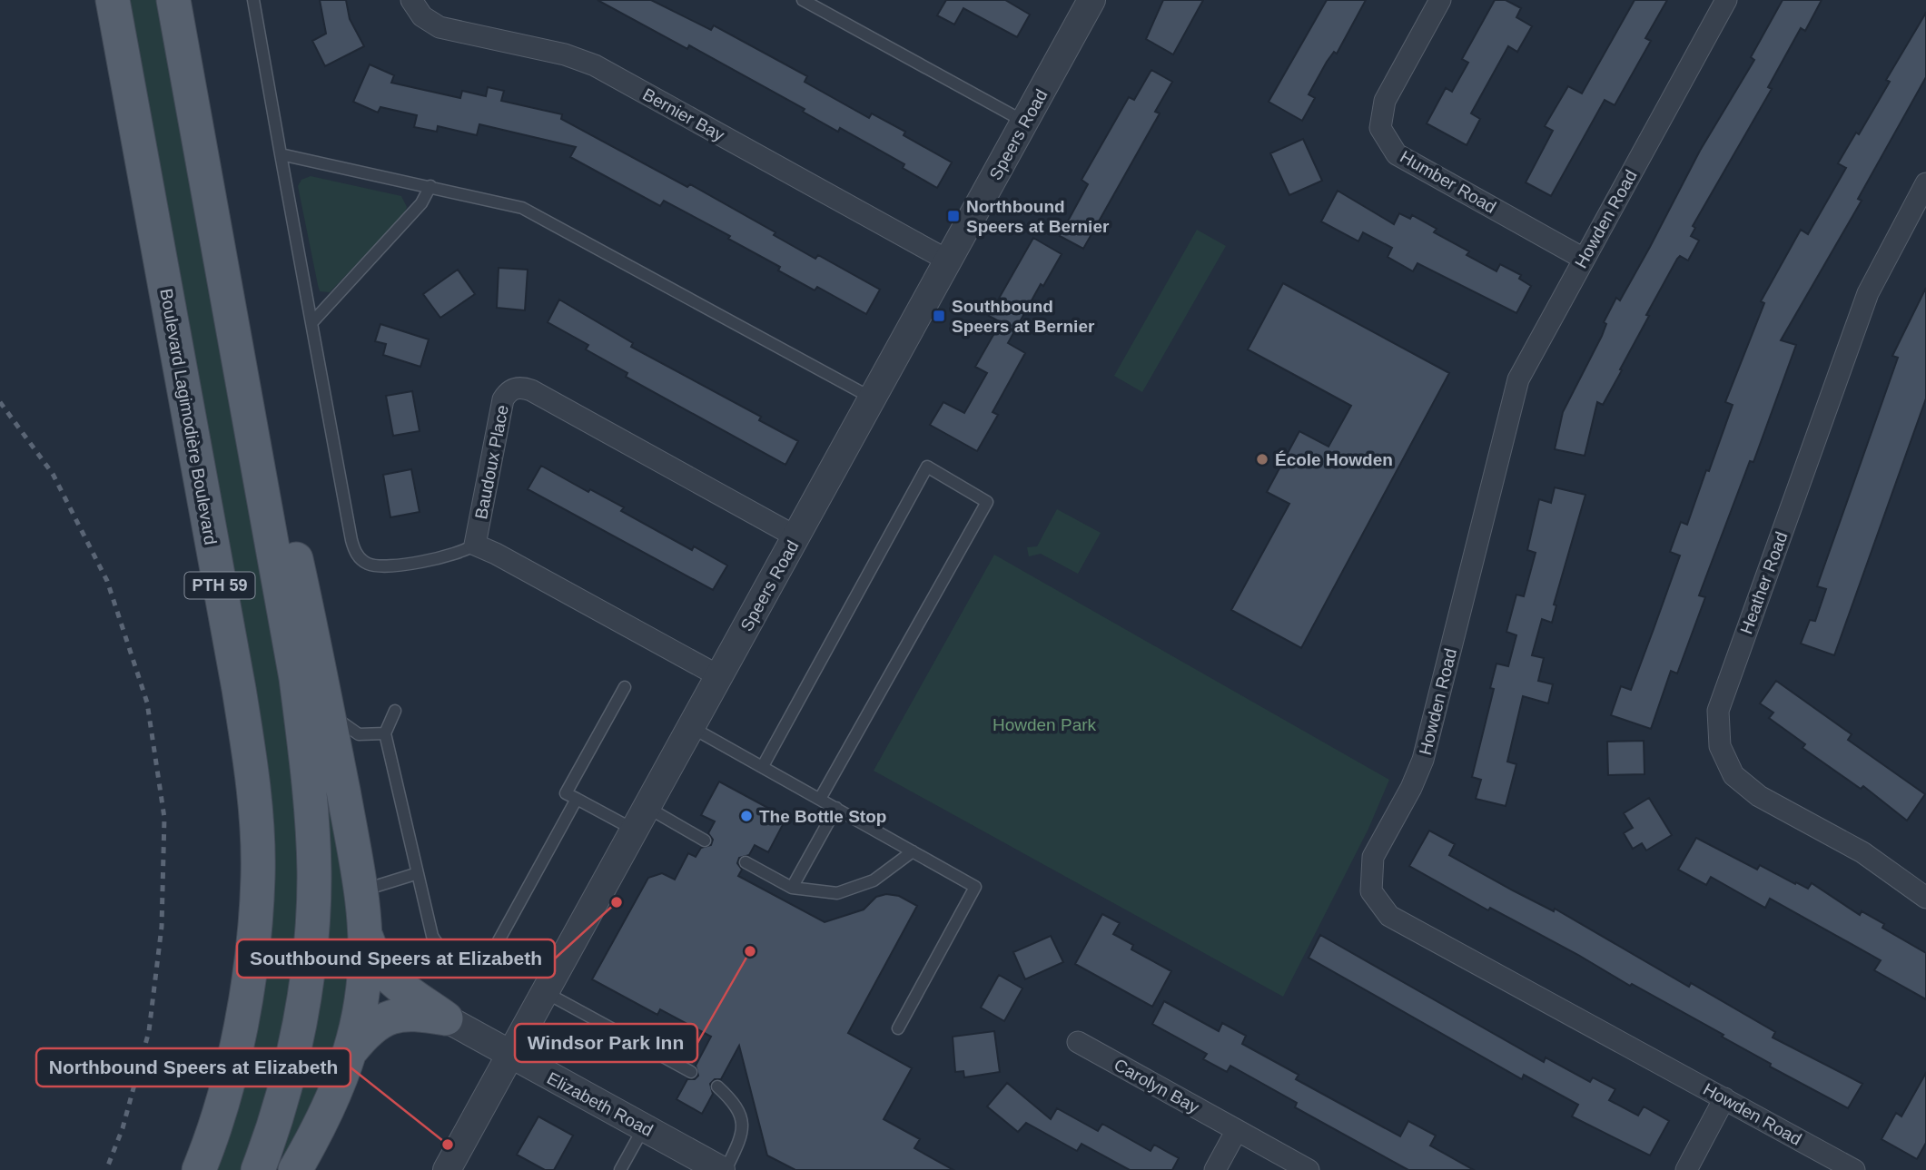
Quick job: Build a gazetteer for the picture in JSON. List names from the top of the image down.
{
  "streets": {
    "main road": ["Boulevard Lagimodière Boulevard", "PTH 59"],
    "street": [
      "Bernier Bay",
      "Speers Road",
      "Humber Road",
      "Howden Road",
      "Baudoux Place",
      "Heather Road",
      "Carolyn Bay",
      "Elizabeth Road"
    ]
  },
  "crossings": [
    ["Bernier Bay", "Speers Road"],
    ["Speers Road", "Baudoux Place"],
    ["Speers Road", "Elizabeth Road"],
    ["Humber Road", "Howden Road"]
  ],
  "parks": ["Howden Park"],
  "places": {
    "transit": ["Northbound Speers at Bernier", "Southbound Speers at Bernier"],
    "other": [
      "École Howden",
      "The Bottle Stop",
      "Southbound Speers at Elizabeth",
      "Windsor Park Inn",
      "Northbound Speers at Elizabeth"
    ]
  }
}
